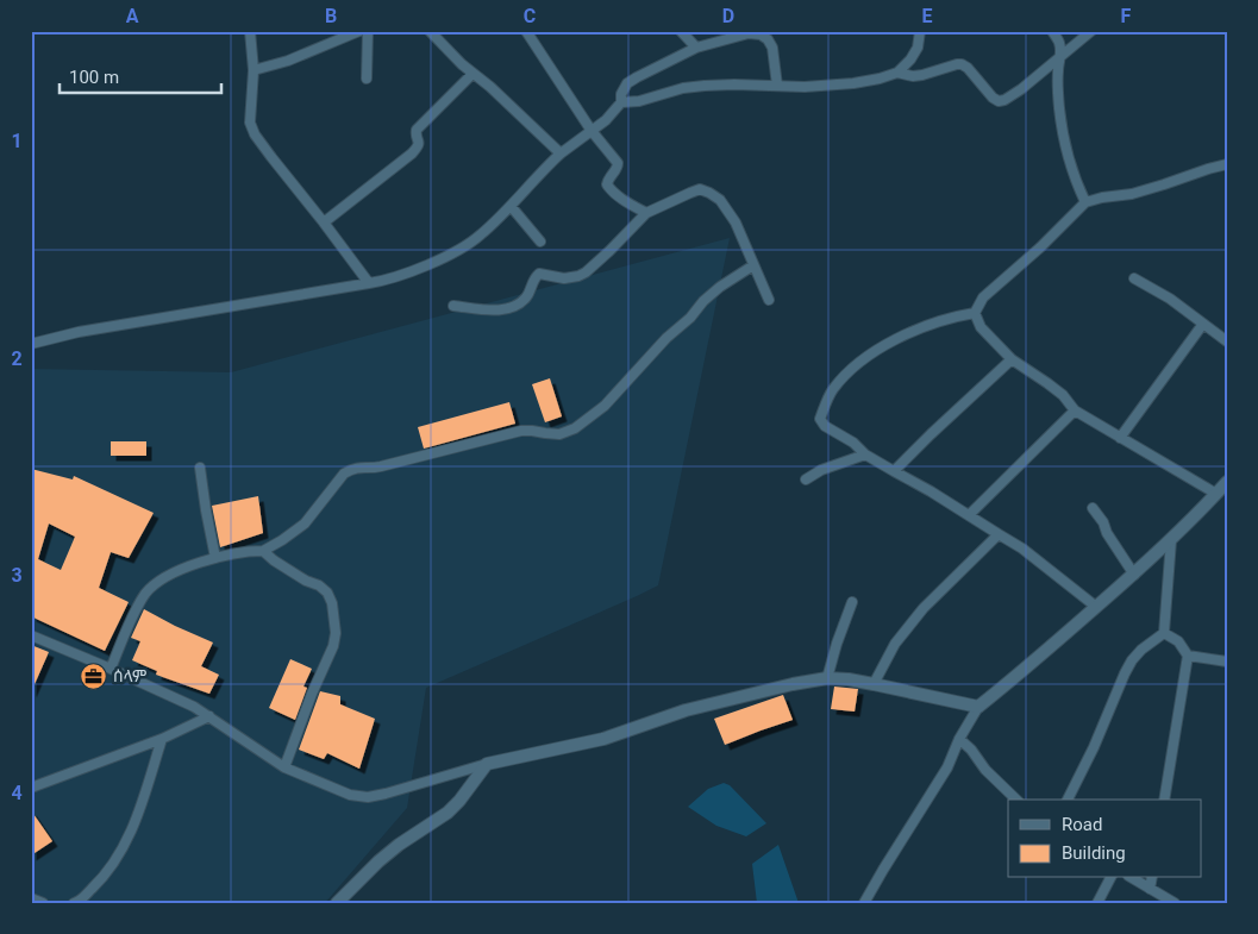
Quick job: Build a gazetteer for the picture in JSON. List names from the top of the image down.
{
  "places": {
    "office": ["ሰላም"]
  },
  "legend": ["Road", "Building"],
  "scale_bar": "100 m",
  "grid": {
    "columns": [
      "A",
      "B",
      "C",
      "D",
      "E",
      "F"
    ],
    "rows": [
      "1",
      "2",
      "3",
      "4"
    ]
  }
}
